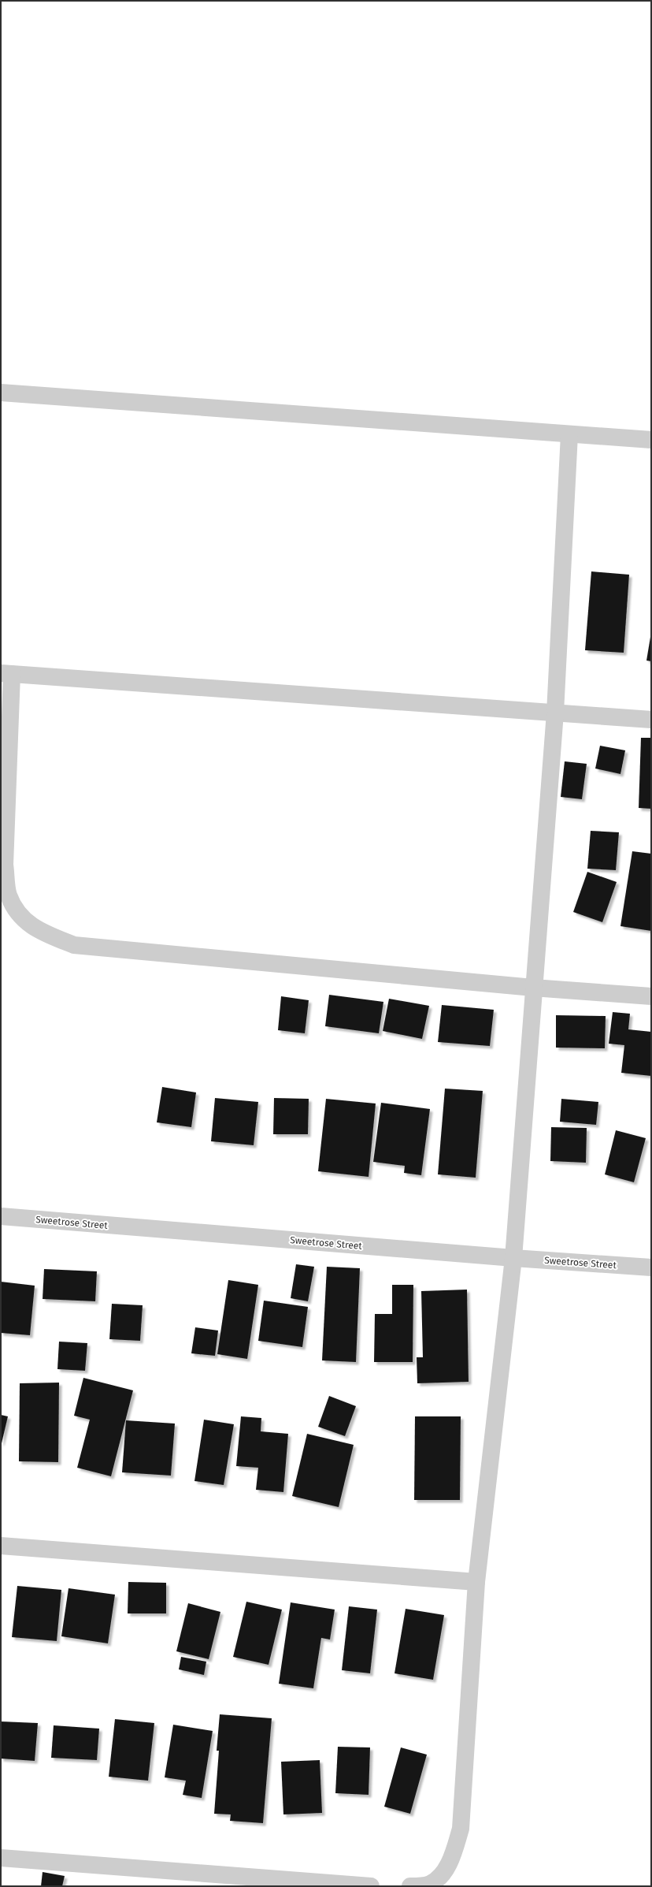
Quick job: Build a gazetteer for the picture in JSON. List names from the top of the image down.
{
  "streets": {
    "street": ["Sweetrose Street"]
  }
}
